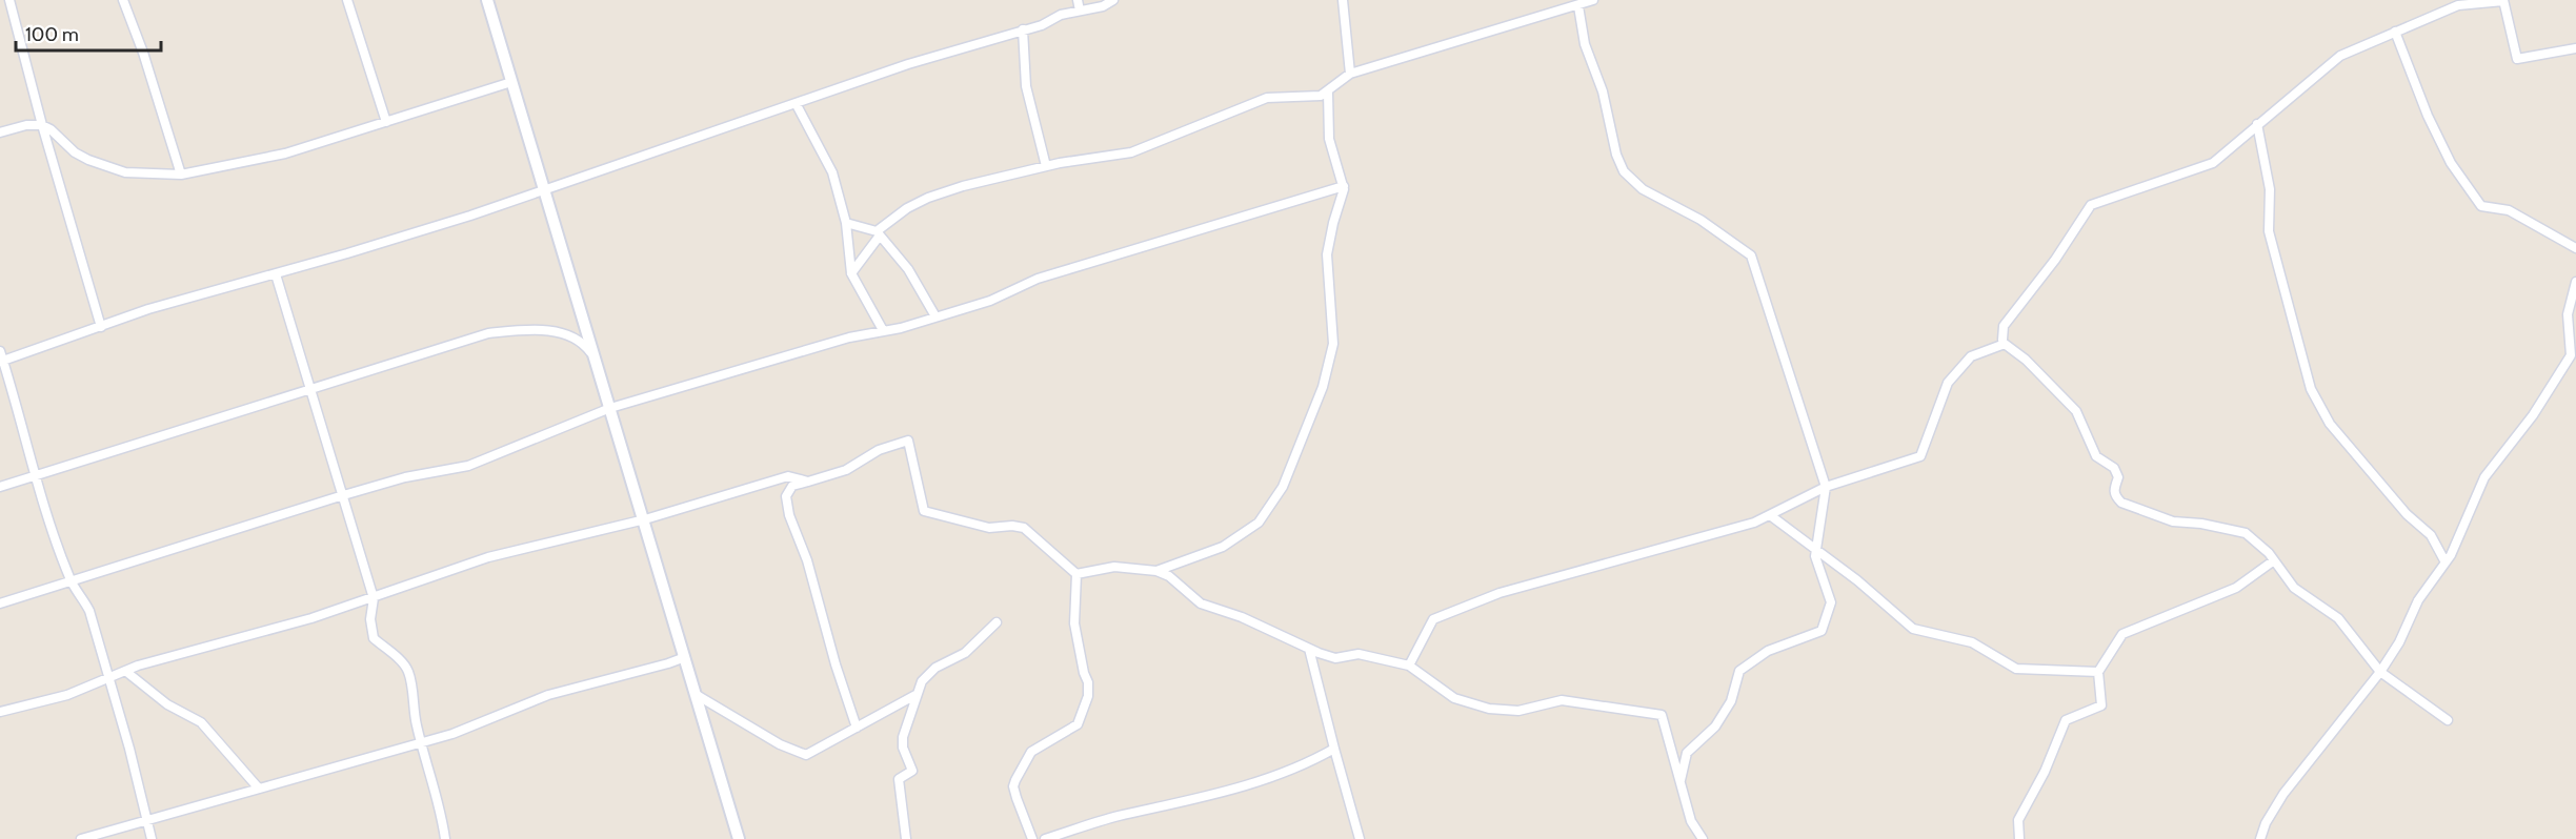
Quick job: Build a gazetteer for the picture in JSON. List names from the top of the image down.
{
  "scale_bar": "100 m"
}
